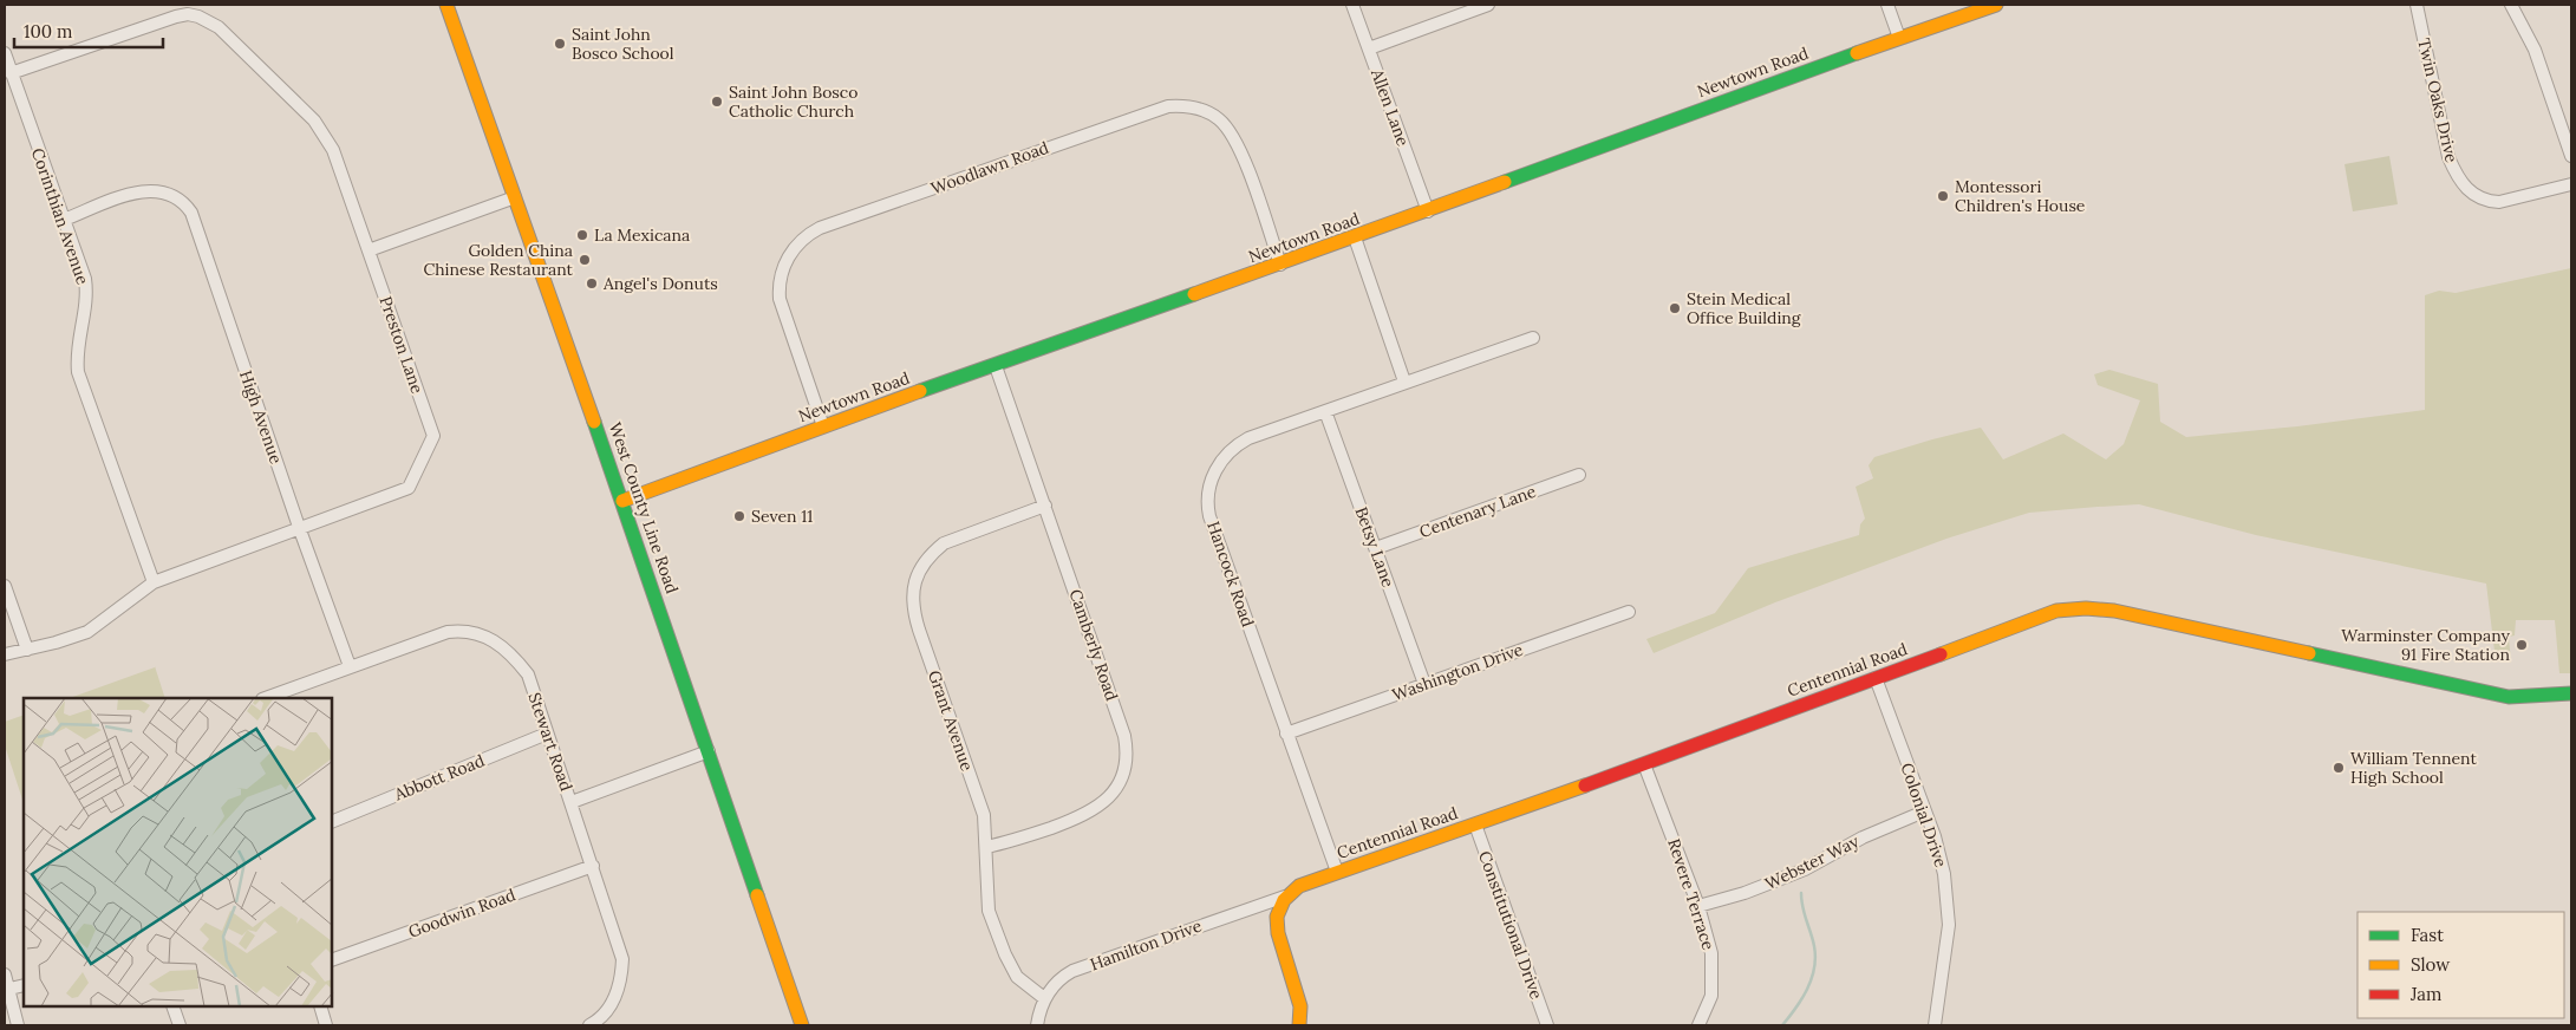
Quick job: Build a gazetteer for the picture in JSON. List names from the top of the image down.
{
  "streets": {
    "street": [
      "Newtown Road",
      "Twin Oaks Drive",
      "Allen Lane",
      "Woodlawn Road",
      "Corinthian Avenue",
      "Preston Lane",
      "High Avenue",
      "West County Line Road",
      "Centenary Lane",
      "Betsy Lane",
      "Hancock Road",
      "Camberly Road",
      "Centennial Road",
      "Washington Drive",
      "Grant Avenue",
      "Stewart Road",
      "Abbott Road",
      "Colonial Drive",
      "Webster Way",
      "Revere Terrace",
      "Goodwin Road",
      "Constitutional Drive",
      "Hamilton Drive"
    ]
  },
  "crossings": [
    ["Newtown Road", "Allen Lane"],
    ["Newtown Road", "Woodlawn Road"],
    ["Newtown Road", "West County Line Road"],
    ["Newtown Road", "Camberly Road"],
    ["Corinthian Avenue", "Preston Lane"],
    ["Corinthian Avenue", "High Avenue"],
    ["Preston Lane", "High Avenue"],
    ["High Avenue", "Stewart Road"],
    ["Centenary Lane", "Betsy Lane"],
    ["Betsy Lane", "Hancock Road"],
    ["Betsy Lane", "Washington Drive"],
    ["Hancock Road", "Centennial Road"],
    ["Hancock Road", "Washington Drive"],
    ["Camberly Road", "Grant Avenue"],
    ["Centennial Road", "Colonial Drive"],
    ["Centennial Road", "Revere Terrace"],
    ["Centennial Road", "Constitutional Drive"],
    ["Centennial Road", "Hamilton Drive"],
    ["Grant Avenue", "Hamilton Drive"],
    ["Stewart Road", "Abbott Road"],
    ["Stewart Road", "Goodwin Road"],
    ["Colonial Drive", "Webster Way"],
    ["Webster Way", "Revere Terrace"]
  ],
  "places": [
    "Saint John Bosco School",
    "Saint John Bosco Catholic Church",
    "Montessori Children's House",
    "La Mexicana",
    "Golden China Chinese Restaurant",
    "Angel's Donuts",
    "Stein Medical Office Building",
    "Seven 11",
    "Warminster Company 91 Fire Station",
    "William Tennent High School"
  ],
  "legend": ["Fast", "Slow", "Jam"],
  "scale_bar": "100 m"
}
